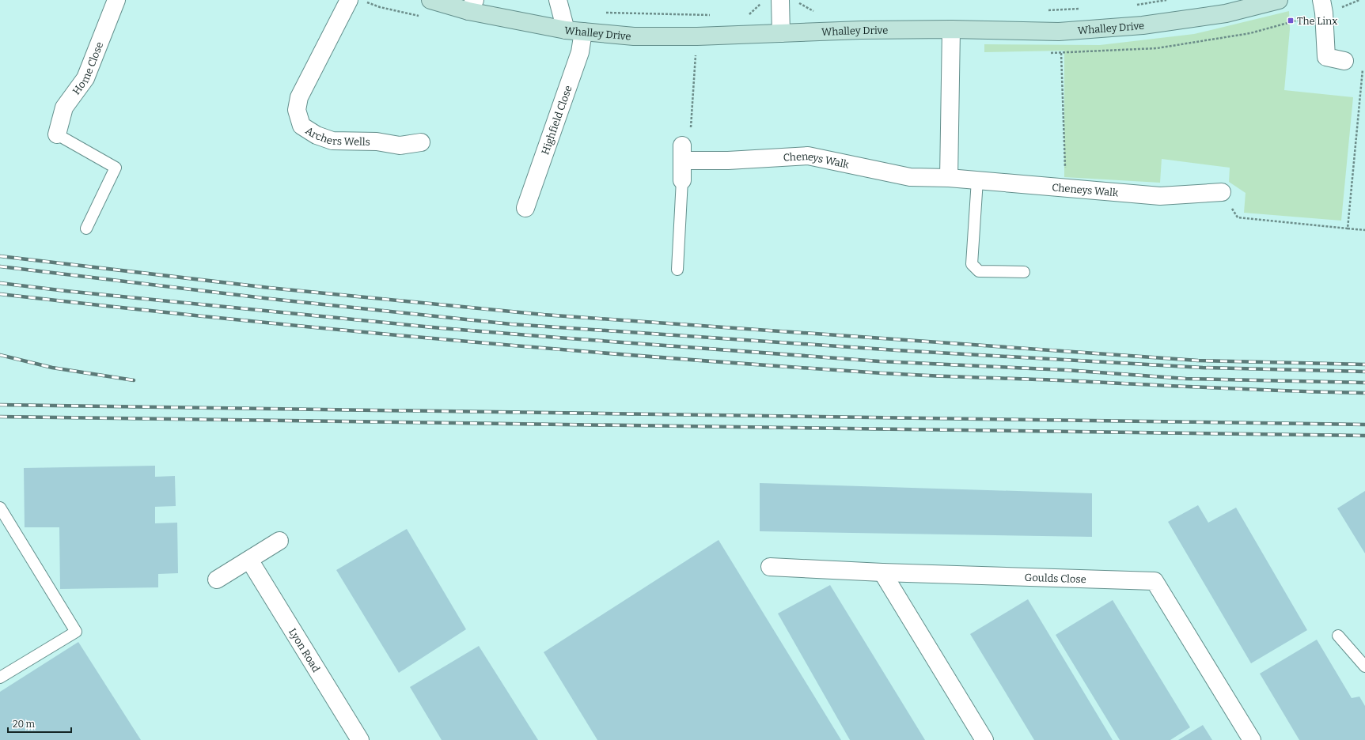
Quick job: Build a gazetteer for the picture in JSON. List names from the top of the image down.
{
  "streets": {
    "street": [
      "Whalley Drive",
      "Home Close",
      "Highfield Close",
      "Archers Wells",
      "Cheneys Walk",
      "Goulds Close",
      "Lyon Road"
    ]
  },
  "crossings": [
    ["Whalley Drive", "Highfield Close"]
  ],
  "places": {
    "transit": ["The Linx"]
  },
  "scale_bar": "20 m"
}
